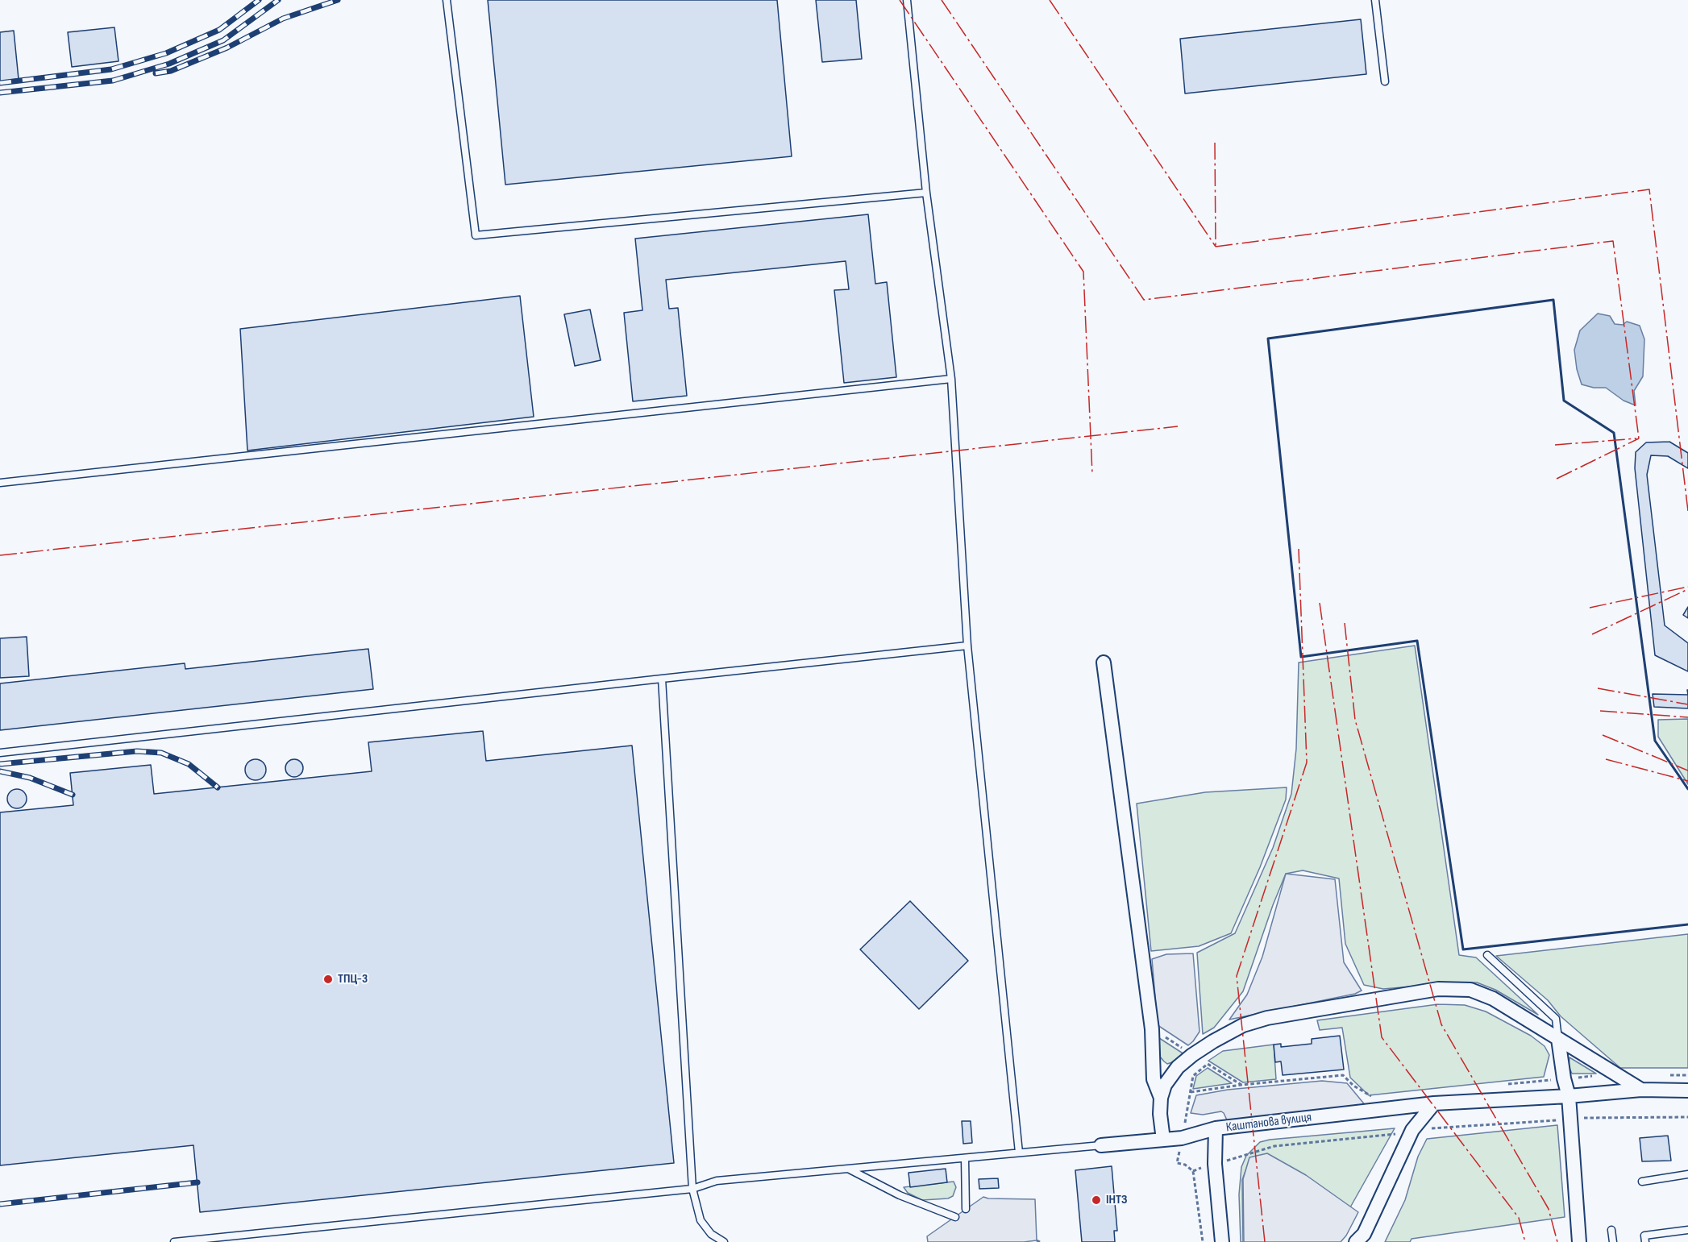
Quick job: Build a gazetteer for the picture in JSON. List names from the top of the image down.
{
  "streets": {
    "street": ["Каштанова вулиця"]
  },
  "places": ["ТПЦ-3", "ІНТЗ"]
}
